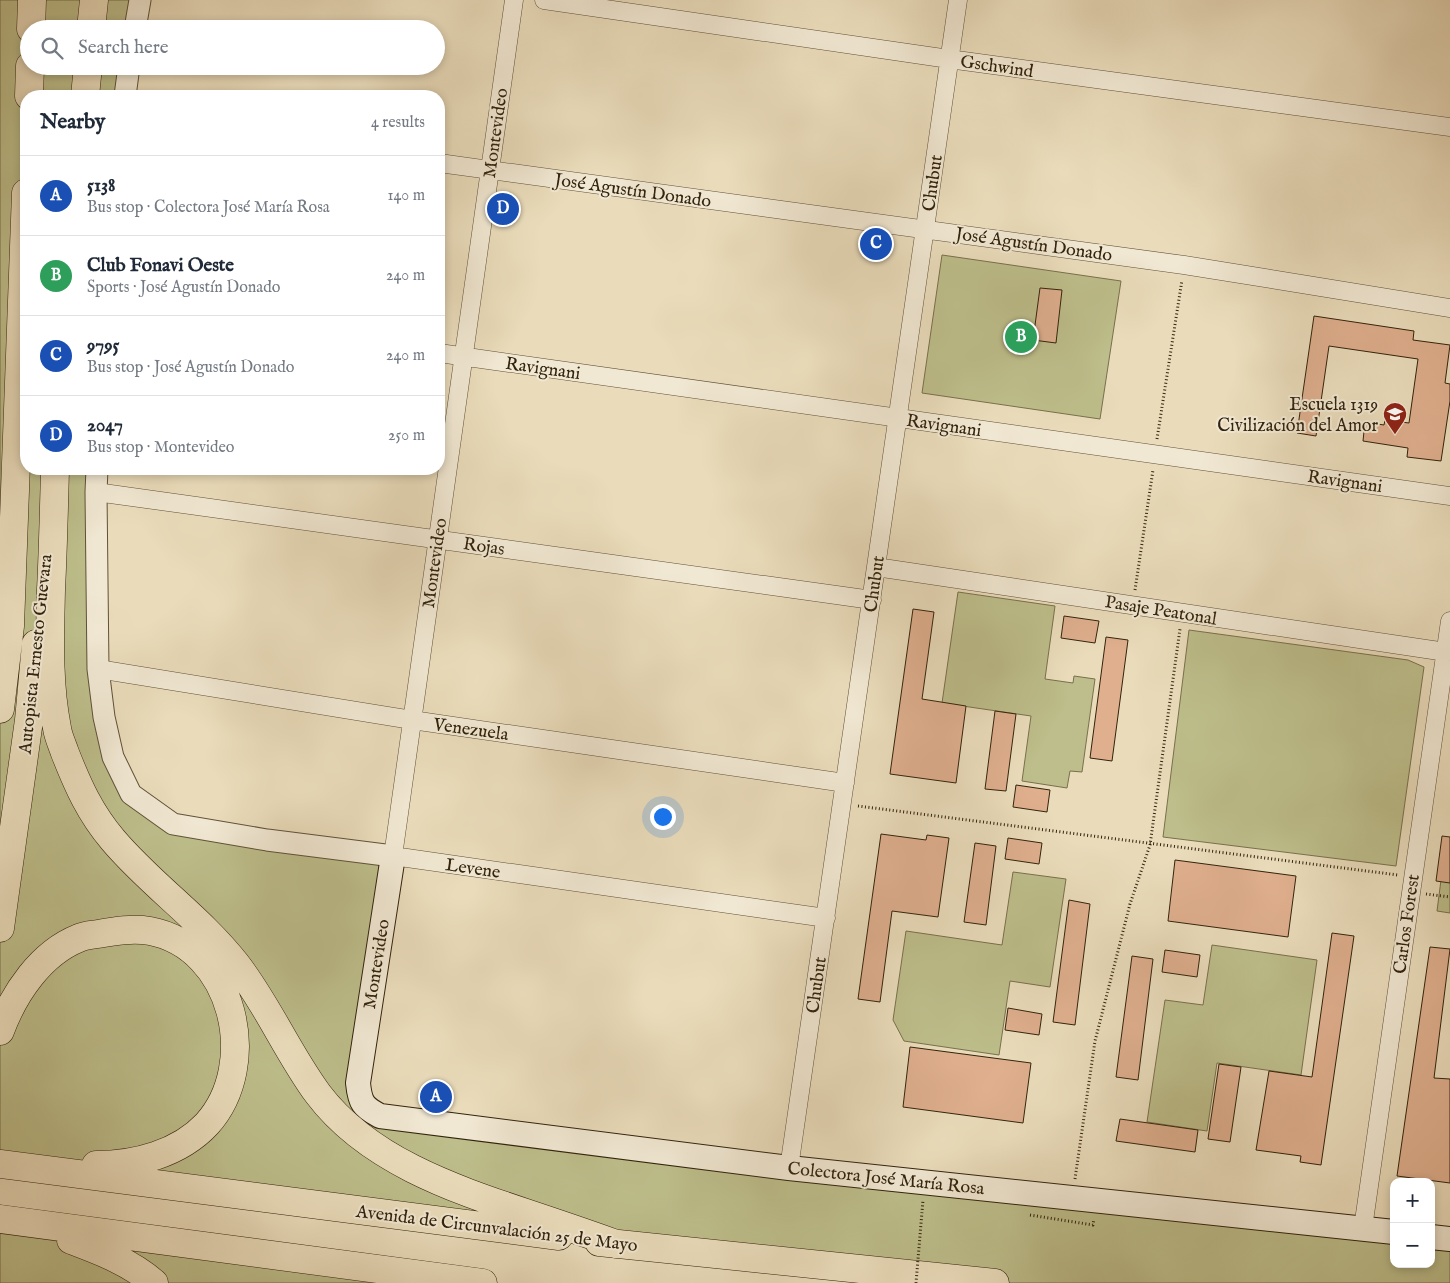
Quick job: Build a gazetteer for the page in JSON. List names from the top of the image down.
{
  "streets": {
    "highway": ["Autopista Ernesto Guevara", "Avenida de Circunvalación 25 de Mayo"],
    "main road": ["Montevideo", "Colectora José María Rosa"],
    "street": [
      "Gschwind",
      "Chubut",
      "José Agustín Donado",
      "Ravignani",
      "Rojas",
      "Pasaje Peatonal",
      "Venezuela",
      "Levene",
      "Carlos Forest"
    ]
  },
  "crossings": [
    ["Gschwind", "Chubut"],
    ["Montevideo", "José Agustín Donado"],
    ["Montevideo", "Ravignani"],
    ["Montevideo", "Rojas"],
    ["Montevideo", "Venezuela"],
    ["Montevideo", "Levene"],
    ["Montevideo", "Colectora José María Rosa"],
    ["Chubut", "José Agustín Donado"],
    ["Chubut", "Ravignani"],
    ["Chubut", "Rojas"],
    ["Chubut", "Pasaje Peatonal"],
    ["Chubut", "Venezuela"],
    ["Chubut", "Levene"],
    ["Chubut", "Colectora José María Rosa"],
    ["Pasaje Peatonal", "Carlos Forest"],
    ["Venezuela", "Levene"],
    ["Carlos Forest", "Colectora José María Rosa"]
  ],
  "places": {
    "school or university": ["Escuela 1319 Civilización del Amor"]
  },
  "page": {
    "search": "Search here",
    "heading": ["Nearby", "4 results"],
    "list": [
      {
        "mark": "A",
        "name": "5138",
        "note": "Bus stop · Colectora José María Rosa",
        "value": "140 m"
      },
      {
        "mark": "B",
        "name": "Club Fonavi Oeste",
        "note": "Sports · José Agustín Donado",
        "value": "240 m"
      },
      {
        "mark": "C",
        "name": "9795",
        "note": "Bus stop · José Agustín Donado",
        "value": "240 m"
      },
      {
        "mark": "D",
        "name": "2047",
        "note": "Bus stop · Montevideo",
        "value": "250 m"
      }
    ],
    "pins": [
      "D",
      "C",
      "B",
      "A"
    ],
    "map_buttons": ["+", "−"]
  }
}
